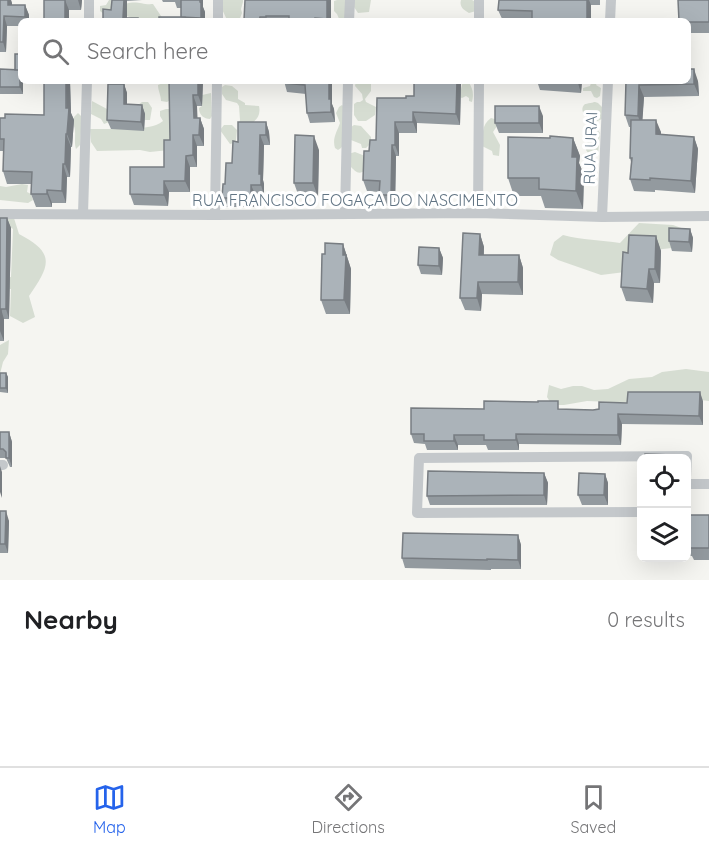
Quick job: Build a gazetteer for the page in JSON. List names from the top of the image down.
{
  "streets": {
    "street": ["RUA URAI", "RUA FRANCISCO FOGAÇA DO NASCIMENTO"]
  },
  "crossings": [
    ["RUA URAI", "RUA FRANCISCO FOGAÇA DO NASCIMENTO"]
  ],
  "page": {
    "search": "Search here",
    "heading": ["Nearby", "0 results"],
    "nav": ["Map", "Directions", "Saved"]
  }
}
